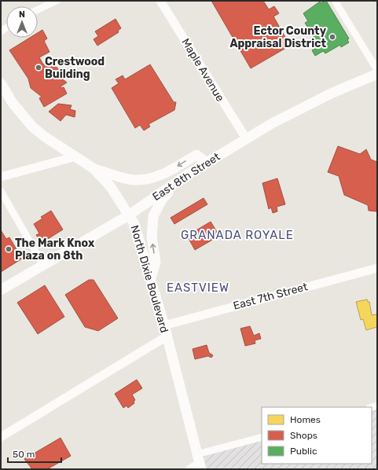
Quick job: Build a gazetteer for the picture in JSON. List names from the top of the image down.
{
  "streets": {
    "main road": ["East 8th Street", "North Dixie Boulevard"],
    "street": ["Maple Avenue", "East 7th Street"]
  },
  "crossings": [
    ["Maple Avenue", "East 8th Street"],
    ["East 8th Street", "North Dixie Boulevard"],
    ["North Dixie Boulevard", "East 7th Street"]
  ],
  "districts": ["GRANADA ROYALE", "EASTVIEW"],
  "places": ["Ector County Appraisal District", "Crestwood Building", "The Mark Knox Plaza on 8th"],
  "legend": ["Homes", "Shops", "Public"],
  "scale_bar": "50 m",
  "north": "top"
}
